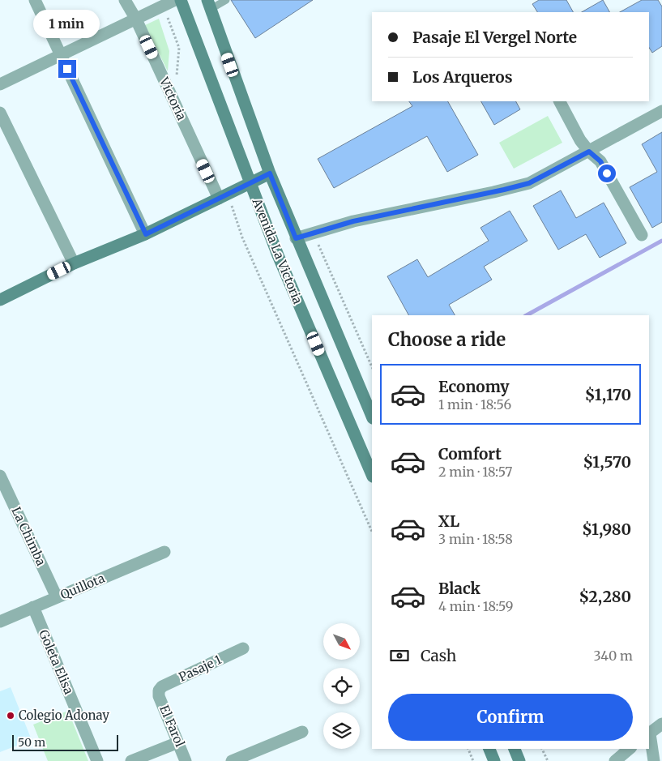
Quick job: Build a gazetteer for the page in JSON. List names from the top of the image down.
{
  "streets": {
    "main road": ["Avenida La Victoria"],
    "street": [
      "Victoria",
      "La Chimba",
      "Quillota",
      "Goleta Elisa",
      "Pasaje 1",
      "El Farol"
    ]
  },
  "crossings": [
    ["La Chimba", "Quillota"],
    ["Quillota", "Goleta Elisa"],
    ["Pasaje 1", "El Farol"]
  ],
  "places": ["Colegio Adonay"],
  "scale_bar": "50 m",
  "north": "bottom right",
  "page": {
    "bubble": "1 min",
    "banner": ["Pasaje El Vergel Norte", "Los Arqueros"],
    "heading": "Choose a ride",
    "list": [
      {
        "name": "Economy",
        "note": "1 min · 18:56",
        "value": "$1,170"
      },
      {
        "name": "Comfort",
        "note": "2 min · 18:57",
        "value": "$1,570"
      },
      {
        "name": "XL",
        "note": "3 min · 18:58",
        "value": "$1,980"
      },
      {
        "name": "Black",
        "note": "4 min · 18:59",
        "value": "$2,280"
      }
    ],
    "pay": ["Cash", "340 m"],
    "buttons": "Confirm",
    "scale": "50 m"
  }
}
